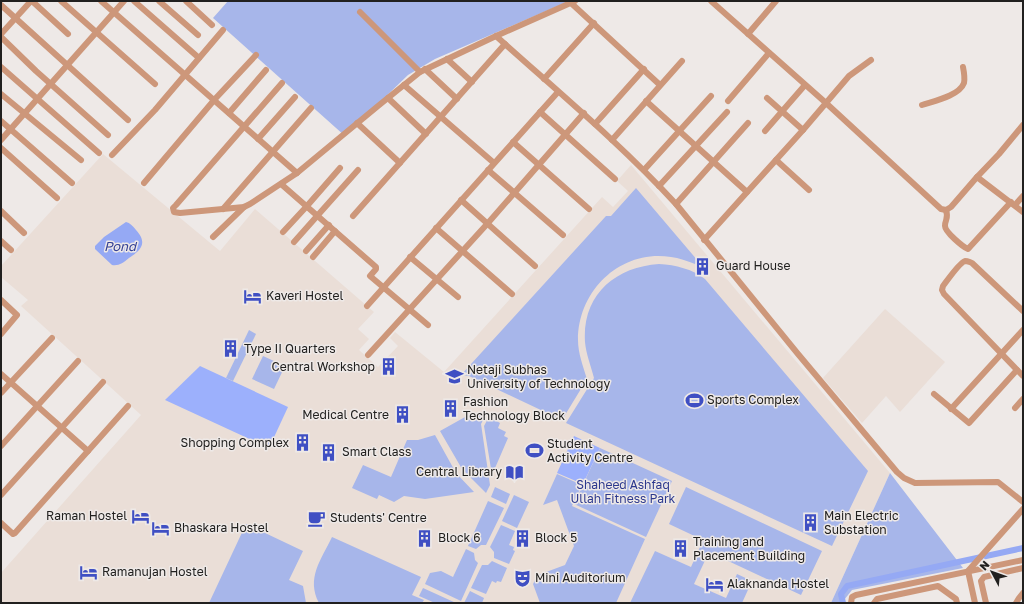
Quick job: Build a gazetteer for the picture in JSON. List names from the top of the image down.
{
  "water": ["Pond"],
  "parks": ["Shaheed Ashfaq Ullah Fitness Park"],
  "places": {
    "building": [
      "Guard House",
      "Type II Quarters",
      "Central Workshop",
      "Fashion Technology Block",
      "Medical Centre",
      "Shopping Complex",
      "Smart Class",
      "Main Electric Substation",
      "Block 6",
      "Block 5",
      "Training and Placement Building"
    ],
    "hotel": [
      "Kaveri Hostel",
      "Raman Hostel",
      "Bhaskara Hostel",
      "Ramanujan Hostel",
      "Alaknanda Hostel"
    ],
    "school or university": ["Netaji Subhas University of Technology"],
    "sports": ["Sports Complex", "Student Activity Centre"],
    "library": ["Central Library"],
    "cafe": ["Students' Centre"],
    "theatre": ["Mini Auditorium"]
  },
  "north": "top left"
}
